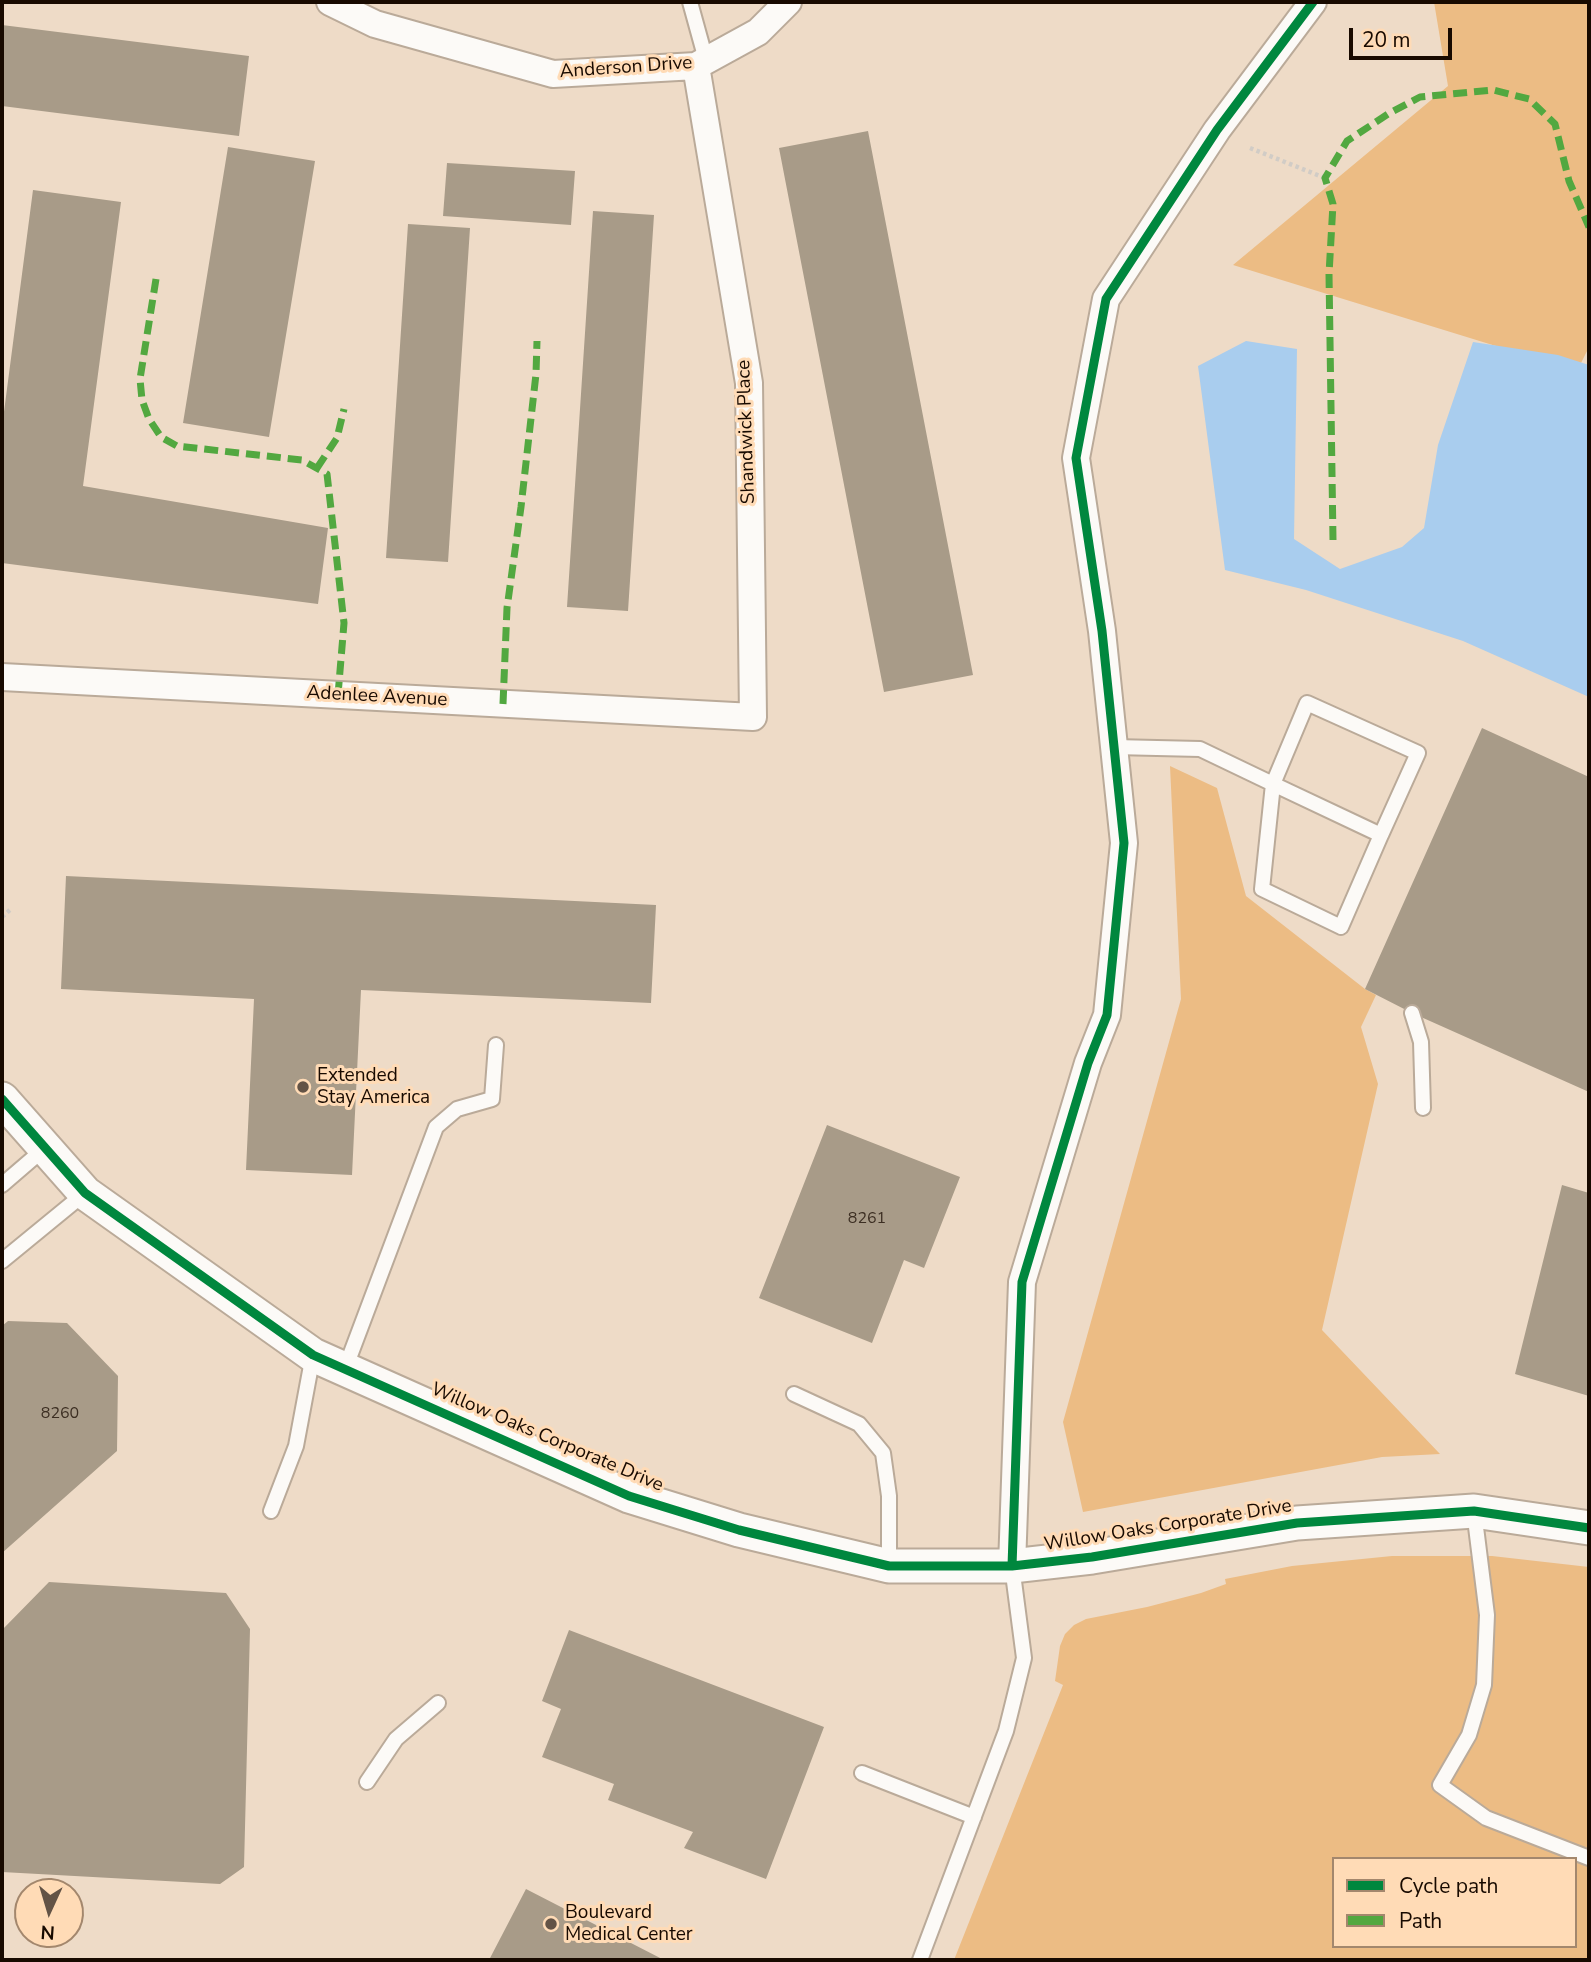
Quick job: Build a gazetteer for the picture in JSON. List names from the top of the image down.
{
  "streets": {
    "street": [
      "Anderson Drive",
      "Shandwick Place",
      "Adenlee Avenue",
      "Willow Oaks Corporate Drive"
    ]
  },
  "crossings": [
    ["Anderson Drive", "Shandwick Place"],
    ["Shandwick Place", "Adenlee Avenue"]
  ],
  "places": ["Extended Stay America", "Boulevard Medical Center"],
  "house_numbers": ["8261", "8260"],
  "legend": ["Cycle path", "Path"],
  "scale_bar": "20 m",
  "north": "bottom"
}
